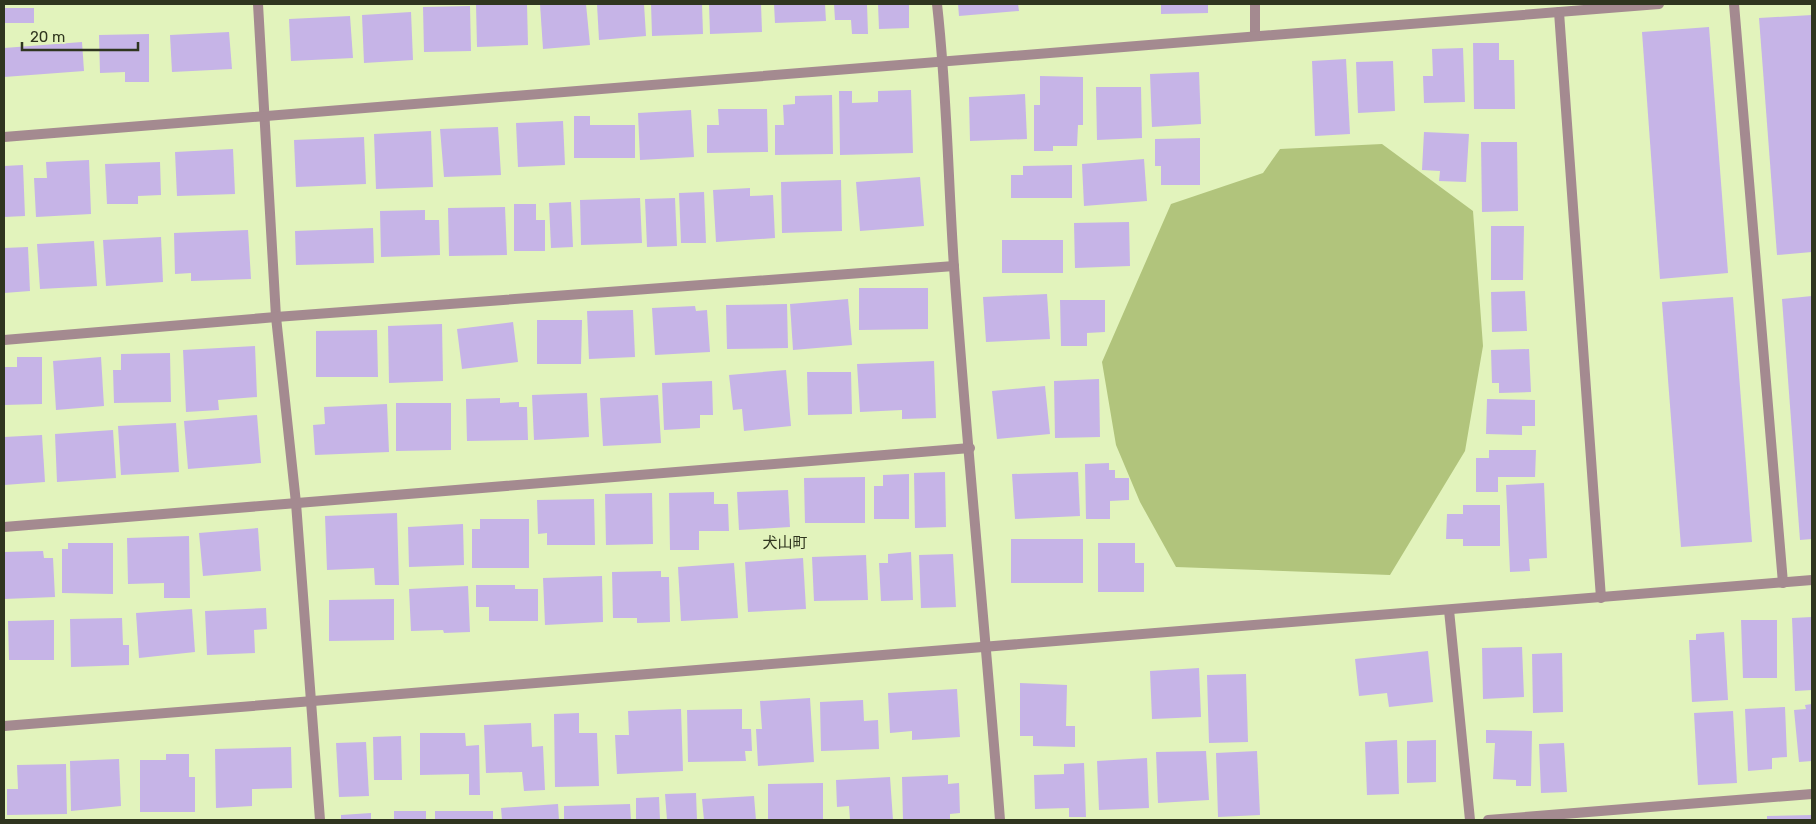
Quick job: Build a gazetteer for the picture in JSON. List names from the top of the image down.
{
  "districts": ["犬山町"],
  "scale_bar": "20 m"
}
